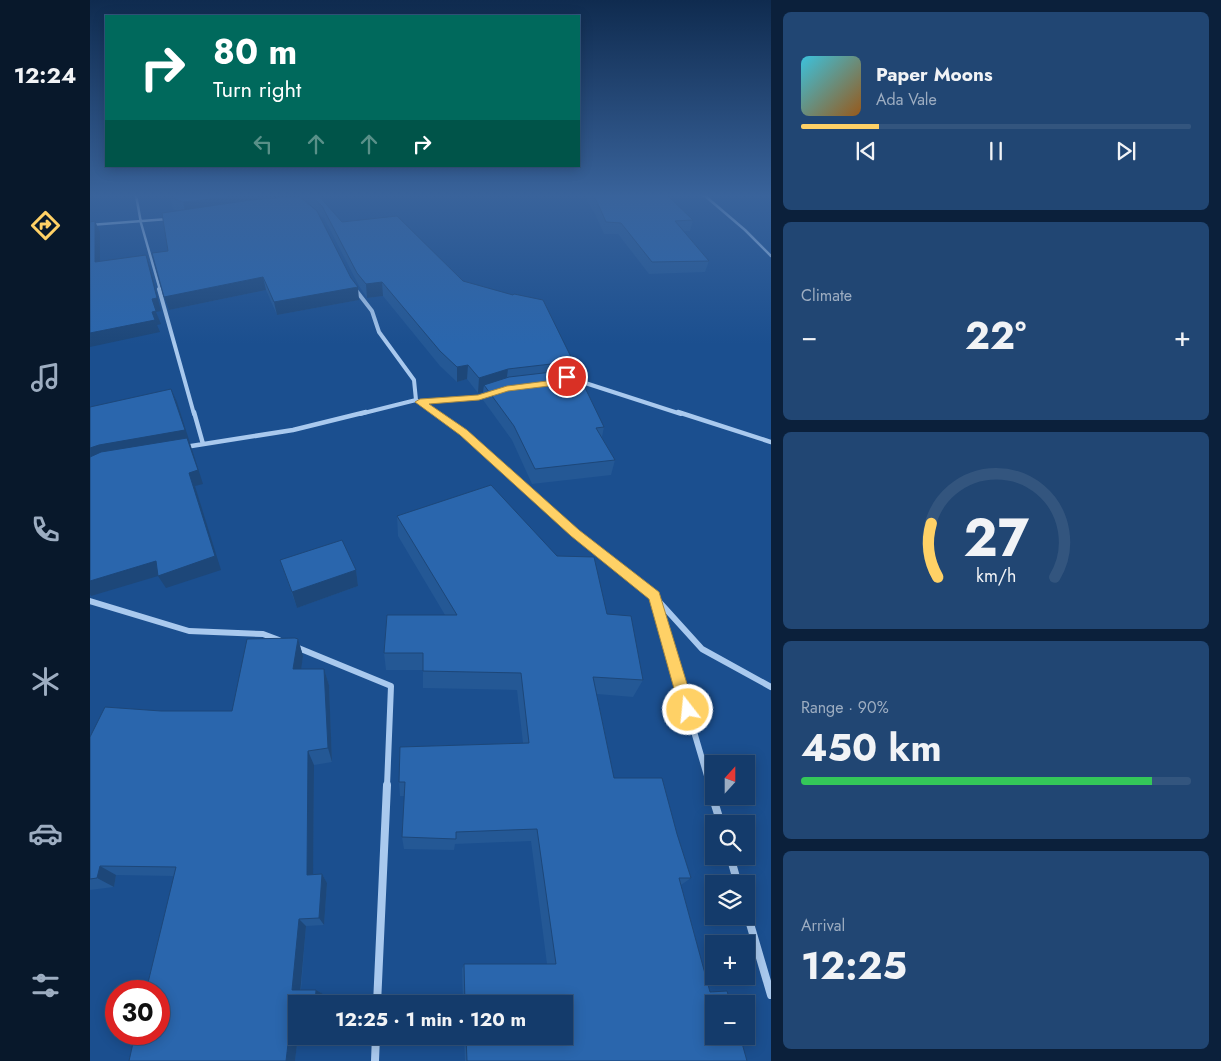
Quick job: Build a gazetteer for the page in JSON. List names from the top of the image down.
{
  "north": "top",
  "page": {
    "tabs": "12:24",
    "turn": ["80 m", "Turn right"],
    "song": ["Paper Moons", "Ada Vale"],
    "tile": [
      "Climate",
      ["Range · 90%", "450 km"],
      ["Arrival", "12:25"]
    ],
    "heat": ["−", "22°", "+"],
    "map_buttons": ["+", "−"],
    "limit": "30",
    "trip": "12:25 · 1 min · 120 m",
    "gauge": ["27", "km/h"]
  }
}
